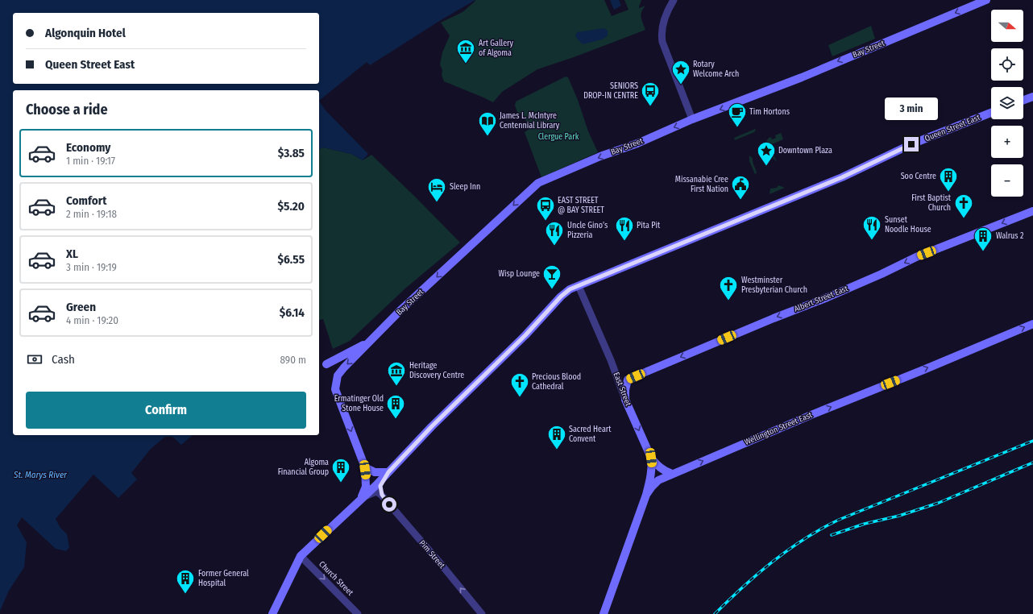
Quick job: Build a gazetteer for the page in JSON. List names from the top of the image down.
{
  "streets": {
    "main road": [
      "Bay Street",
      "Queen Street East",
      "Albert Street East",
      "East Street",
      "Wellington Street East"
    ],
    "street": ["Pim Street", "Church Street"]
  },
  "crossings": [
    ["Queen Street East", "East Street"],
    ["Queen Street East", "Church Street"],
    ["East Street", "Wellington Street East"]
  ],
  "one_way": [
    "Bay Street",
    "Albert Street East",
    "Wellington Street East",
    "Pim Street",
    "Church Street"
  ],
  "water": ["St. Marys River"],
  "parks": ["Clergue Park"],
  "places": {
    "museum": ["Art Gallery of Algoma", "Heritage Discovery Centre"],
    "place": ["Rotary Welcome Arch", "Downtown Plaza"],
    "bus stop": ["SENIORS DROP-IN CENTRE", "EAST STREET @ BAY STREET"],
    "cafe": ["Tim Hortons"],
    "library": ["James L. McIntyre Centennial Library"],
    "building": [
      "Soo Centre",
      "Walrus 2",
      "Ermatinger Old Stone House",
      "Sacred Heart Convent",
      "Algoma Financial Group",
      "Former General Hospital"
    ],
    "public building": ["Missanabie Cree First Nation"],
    "hotel": ["Sleep Inn"],
    "church": ["First Baptist Church", "Westminster Presbyterian Church", "Precious Blood Cathedral"],
    "restaurant": ["Sunset Noodle House", "Pita Pit", "Uncle Gino’s Pizzeria"],
    "bar": ["Wisp Lounge"]
  },
  "north": "right",
  "page": {
    "map_buttons": ["+", "−"],
    "banner": ["Algonquin Hotel", "Queen Street East"],
    "heading": "Choose a ride",
    "bubble": "3 min",
    "list": [
      {
        "name": "Economy",
        "note": "1 min · 19:17",
        "value": "$3.85"
      },
      {
        "name": "Comfort",
        "note": "2 min · 19:18",
        "value": "$5.20"
      },
      {
        "name": "XL",
        "note": "3 min · 19:19",
        "value": "$6.55"
      },
      {
        "name": "Green",
        "note": "4 min · 19:20",
        "value": "$6.14"
      }
    ],
    "pay": ["Cash", "890 m"],
    "buttons": "Confirm"
  }
}
